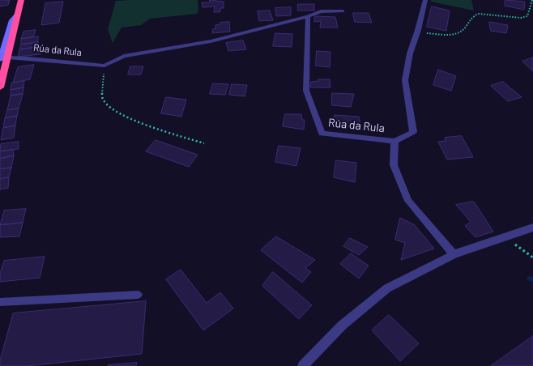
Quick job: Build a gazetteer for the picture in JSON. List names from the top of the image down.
{
  "streets": {
    "street": ["Rúa da Rula"]
  }
}
